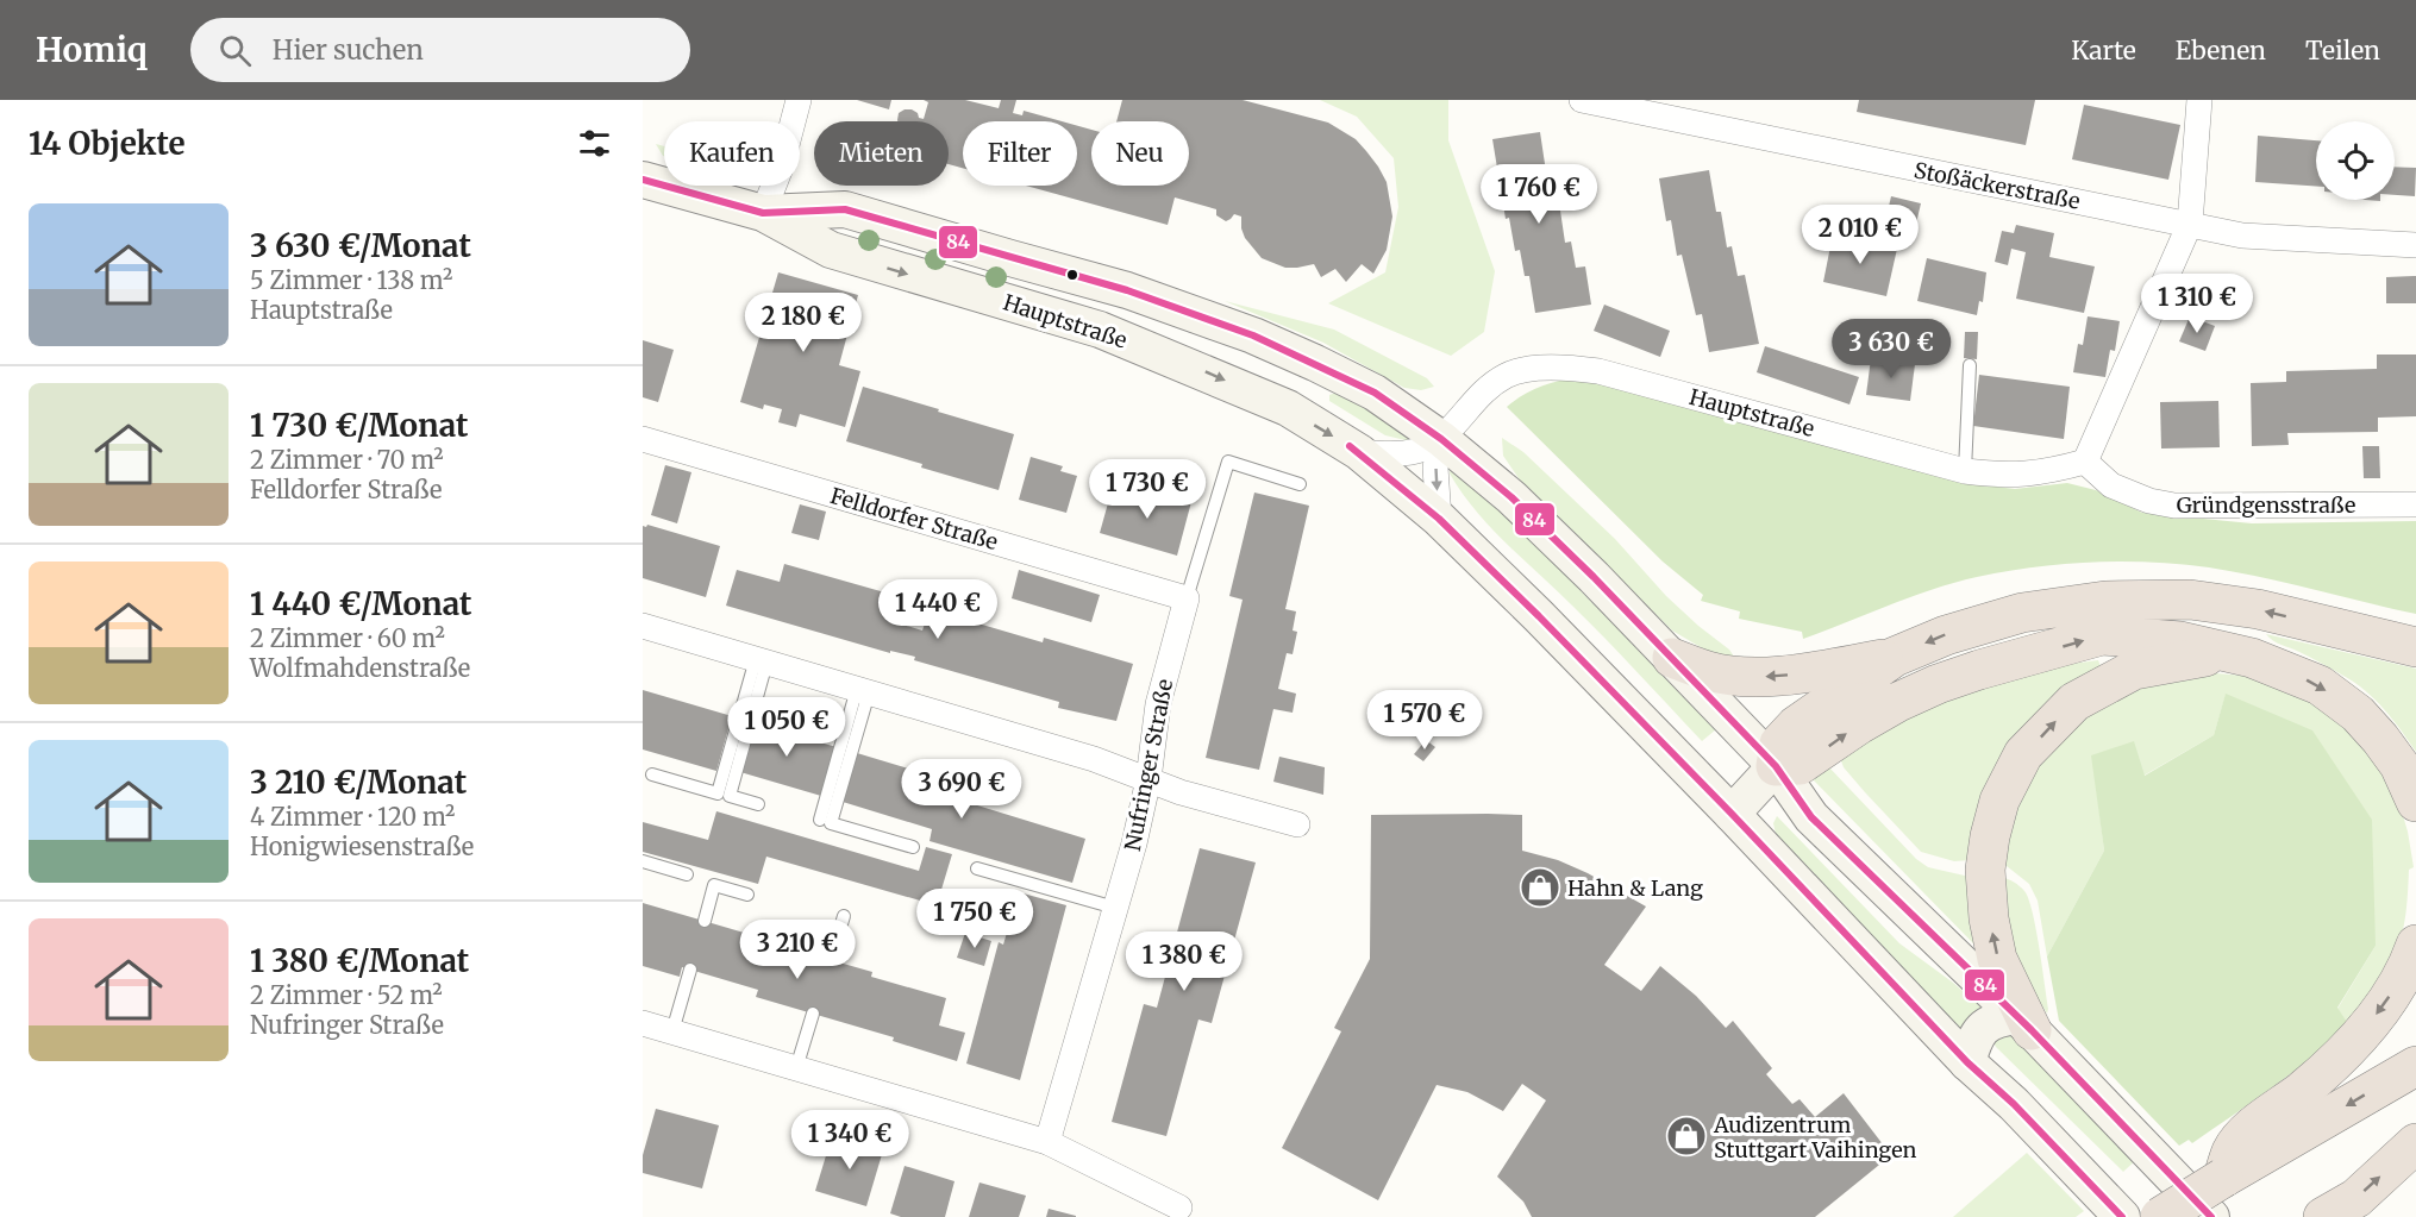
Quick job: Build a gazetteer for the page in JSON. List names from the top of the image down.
{
  "streets": {
    "main road": ["Hauptstraße"],
    "street": [
      "Stoßäckerstraße",
      "Gründgensstraße",
      "Felldorfer Straße",
      "Nufringer Straße"
    ]
  },
  "crossings": [
    ["Hauptstraße", "Gründgensstraße"],
    ["Felldorfer Straße", "Nufringer Straße"]
  ],
  "places": {
    "shop": ["Hahn & Lang", "Audizentrum Stuttgart Vaihingen"]
  },
  "lines": ["transit line 84"],
  "page": {
    "header": "Homiq",
    "search": "Hier suchen",
    "nav": ["Karte", "Ebenen", "Teilen"],
    "heading": "14 Objekte",
    "chip": [
      "Kaufen",
      "Mieten",
      "Filter",
      "Neu"
    ],
    "price": [
      "1 760 €",
      "2 010 €",
      "1 310 €",
      "2 180 €",
      "3 630 €",
      "1 730 €",
      "1 440 €",
      "1 570 €",
      "1 050 €",
      "3 690 €",
      "1 750 €",
      "3 210 €",
      "1 380 €",
      "1 340 €"
    ],
    "list": [
      {
        "name": "3 630 €/Monat",
        "note": "5 Zimmer · 138 m² · Hauptstraße"
      },
      {
        "name": "1 730 €/Monat",
        "note": "2 Zimmer · 70 m² · Felldorfer Straße"
      },
      {
        "name": "1 440 €/Monat",
        "note": "2 Zimmer · 60 m² · Wolfmahdenstraße"
      },
      {
        "name": "3 210 €/Monat",
        "note": "4 Zimmer · 120 m² · Honigwiesenstraße"
      },
      {
        "name": "1 380 €/Monat",
        "note": "2 Zimmer · 52 m² · Nufringer Straße"
      }
    ]
  }
}
